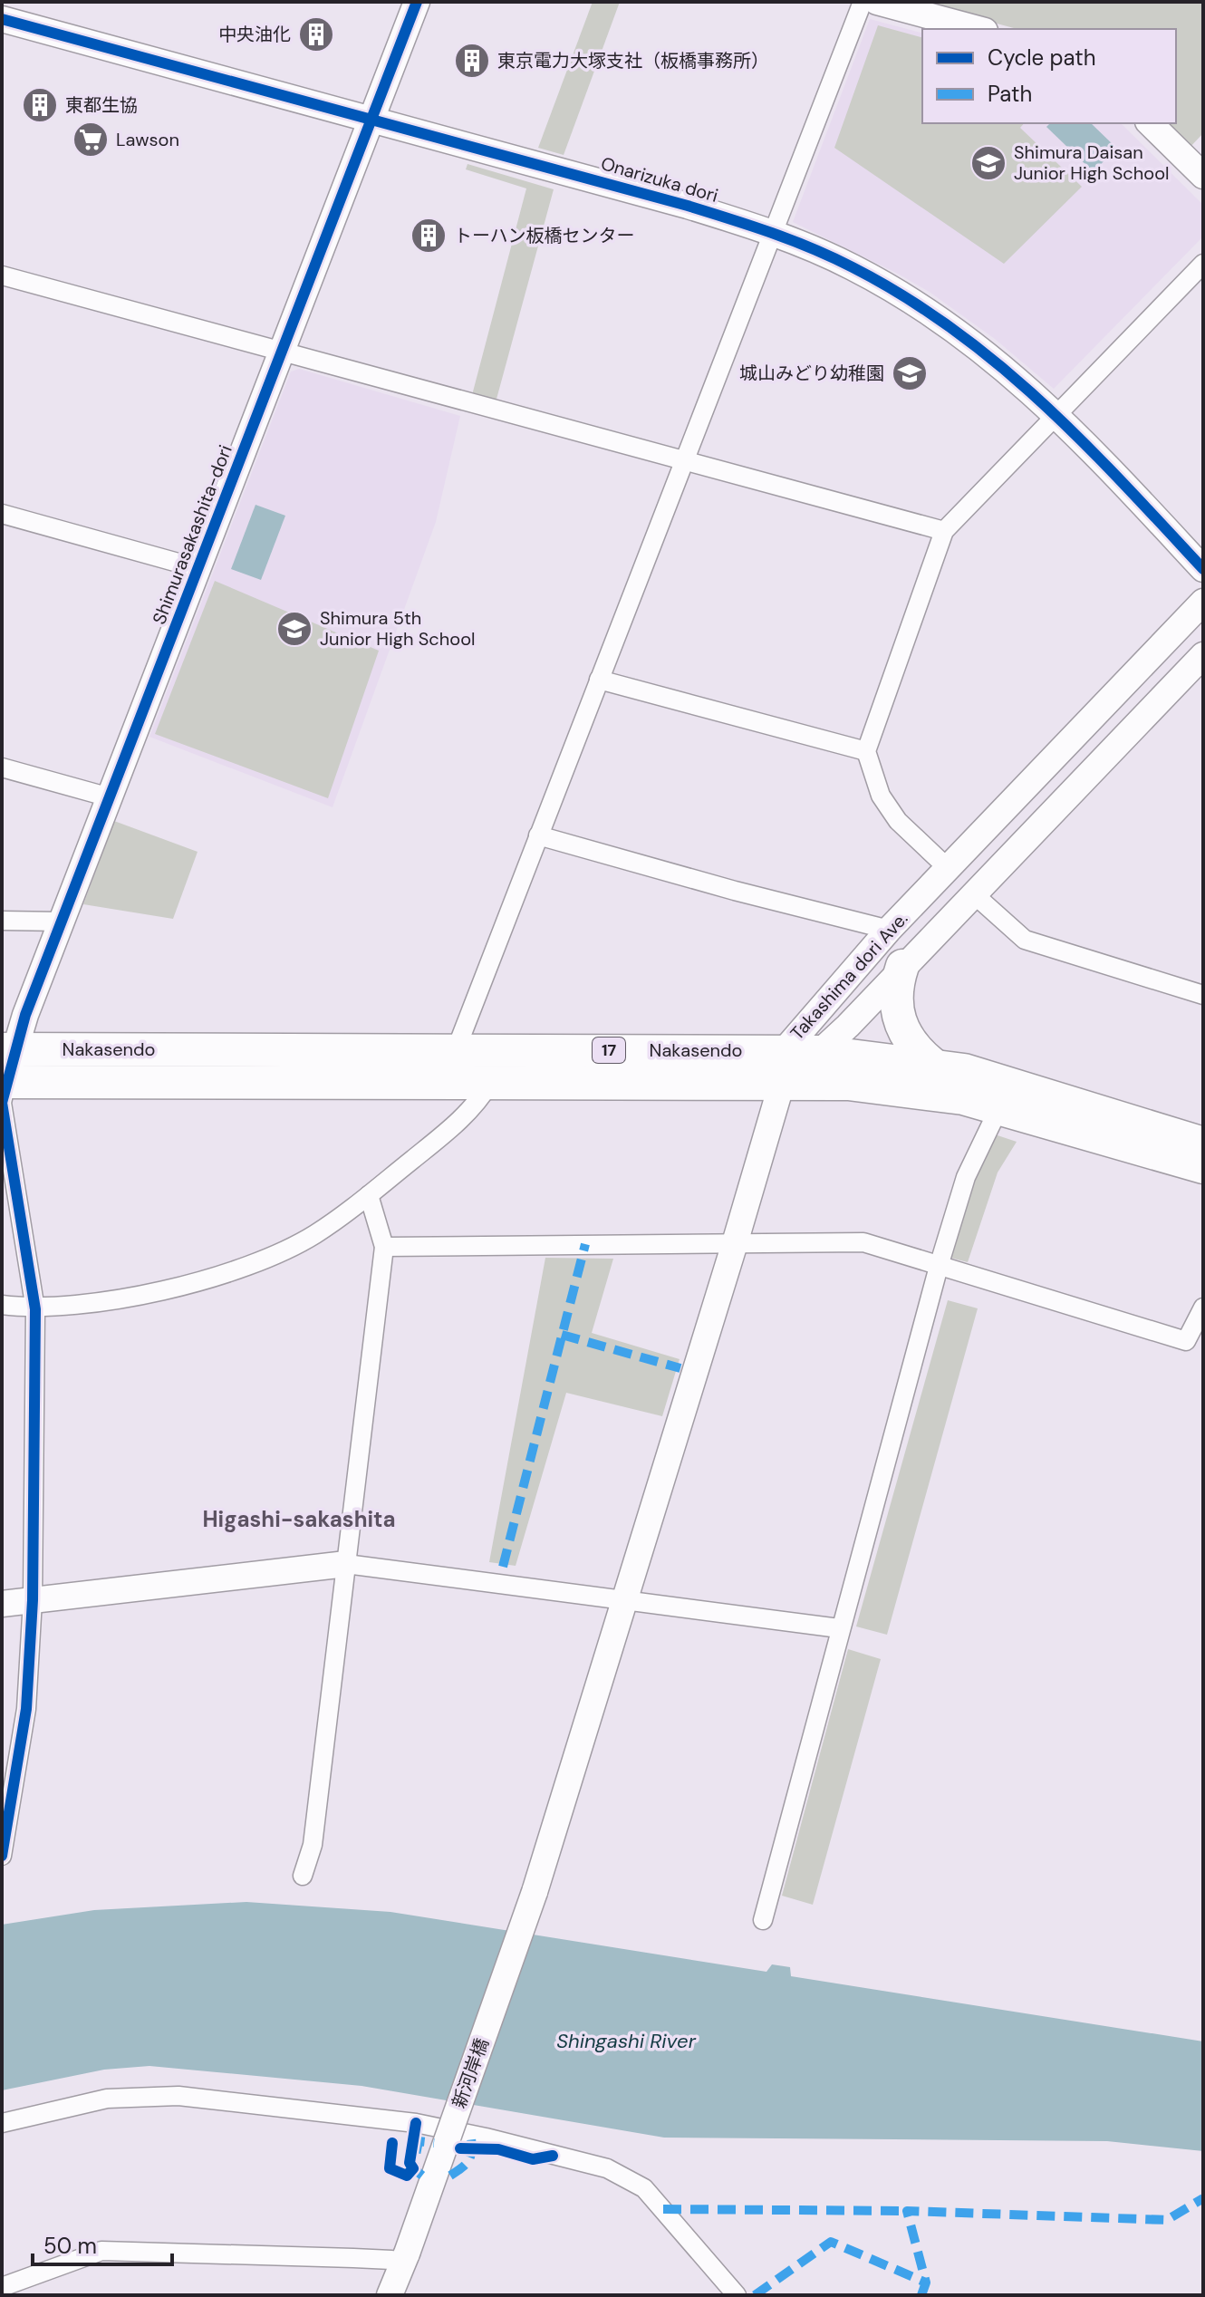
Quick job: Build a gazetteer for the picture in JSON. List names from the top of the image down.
{
  "streets": {
    "highway": ["Nakasendo", "17"],
    "street": [
      "Onarizuka dori",
      "Shimurasakashita-dori",
      "Takashima dori Ave.",
      "新河岸橋"
    ]
  },
  "crossings": [
    ["Onarizuka dori", "Shimurasakashita-dori"],
    ["Shimurasakashita-dori", "Nakasendo"],
    ["Takashima dori Ave.", "Nakasendo"],
    ["Takashima dori Ave.", "新河岸橋"],
    ["Nakasendo", "新河岸橋"]
  ],
  "districts": ["Higashi-sakashita"],
  "water": ["Shingashi River"],
  "places": {
    "building": [
      "中央油化",
      "東京電力大塚支社（板橋事務所）",
      "東都生協",
      "トーハン板橋センター"
    ],
    "supermarket": ["Lawson"],
    "school or university": ["Shimura Daisan Junior High School", "城山みどり幼稚園", "Shimura 5th Junior High School"]
  },
  "legend": ["Cycle path", "Path"],
  "scale_bar": "50 m"
}
